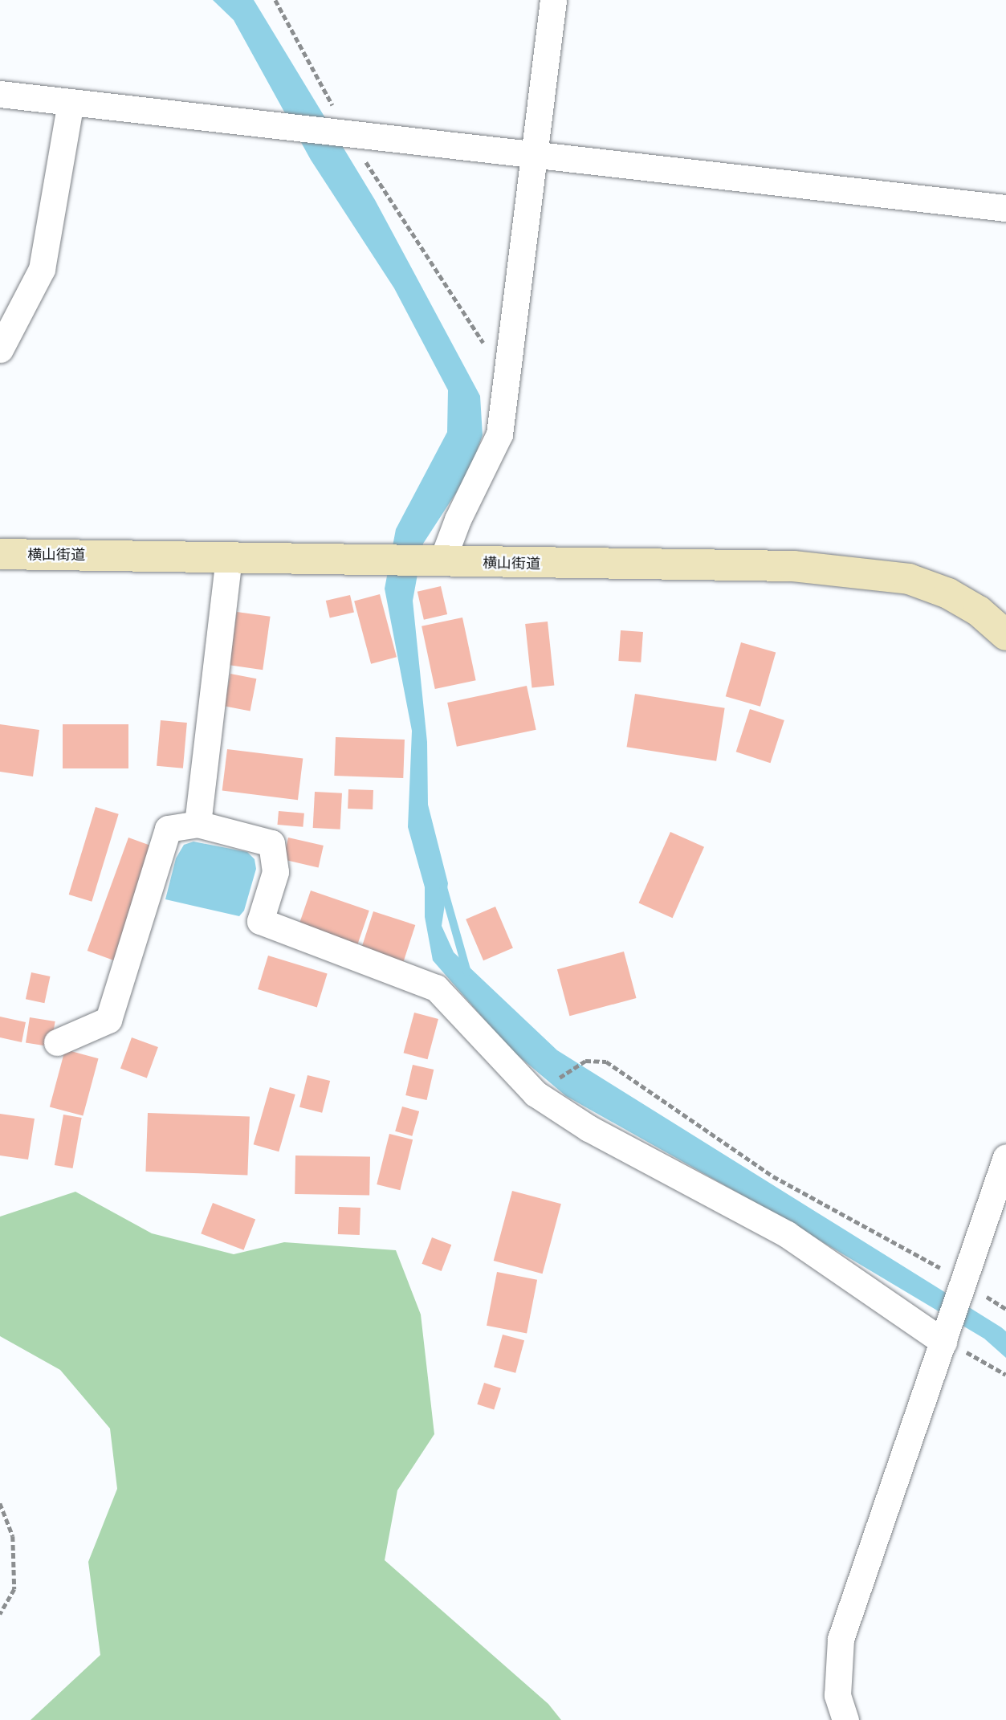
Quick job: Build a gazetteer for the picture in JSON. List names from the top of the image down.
{
  "streets": {
    "street": ["横山街道"]
  }
}
